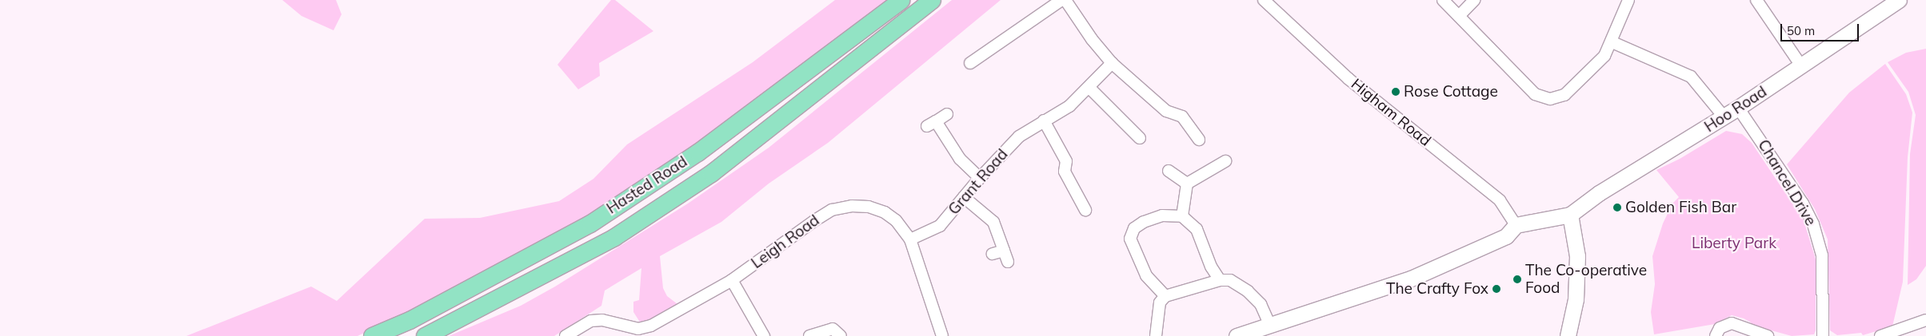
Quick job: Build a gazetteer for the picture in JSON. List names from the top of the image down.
{
  "streets": {
    "main road": ["Hoo Road", "Hasted Road"],
    "street": [
      "Higham Road",
      "Grant Road",
      "Chancel Drive",
      "Leigh Road"
    ]
  },
  "crossings": [
    ["Hoo Road", "Chancel Drive"],
    ["Grant Road", "Leigh Road"]
  ],
  "parks": ["Liberty Park"],
  "places": [
    "Rose Cottage",
    "Golden Fish Bar",
    "The Co-operative Food",
    "The Crafty Fox"
  ],
  "scale_bar": "50 m"
}
